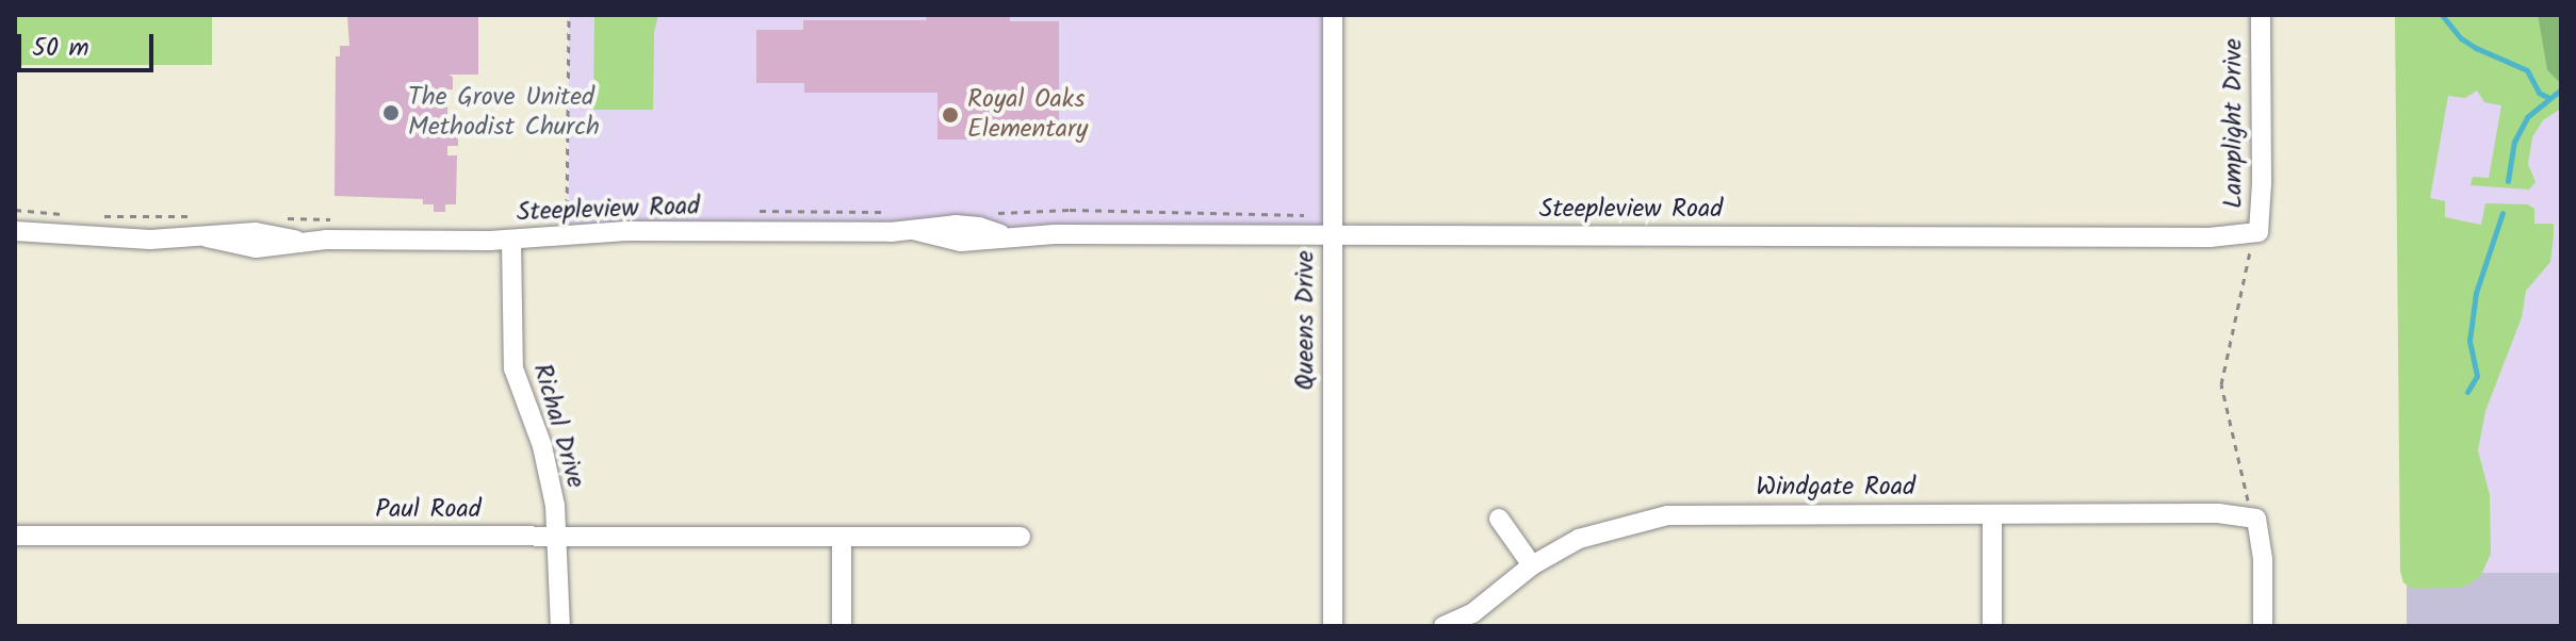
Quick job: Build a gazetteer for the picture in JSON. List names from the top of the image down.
{
  "streets": {
    "street": [
      "Lamplight Drive",
      "Steepleview Road",
      "Queens Drive",
      "Richal Drive",
      "Windgate Road",
      "Paul Road"
    ]
  },
  "crossings": [
    ["Lamplight Drive", "Steepleview Road"],
    ["Steepleview Road", "Queens Drive"],
    ["Steepleview Road", "Richal Drive"],
    ["Richal Drive", "Paul Road"]
  ],
  "places": ["The Grove United Methodist Church", "Royal Oaks Elementary"],
  "scale_bar": "50 m"
}
